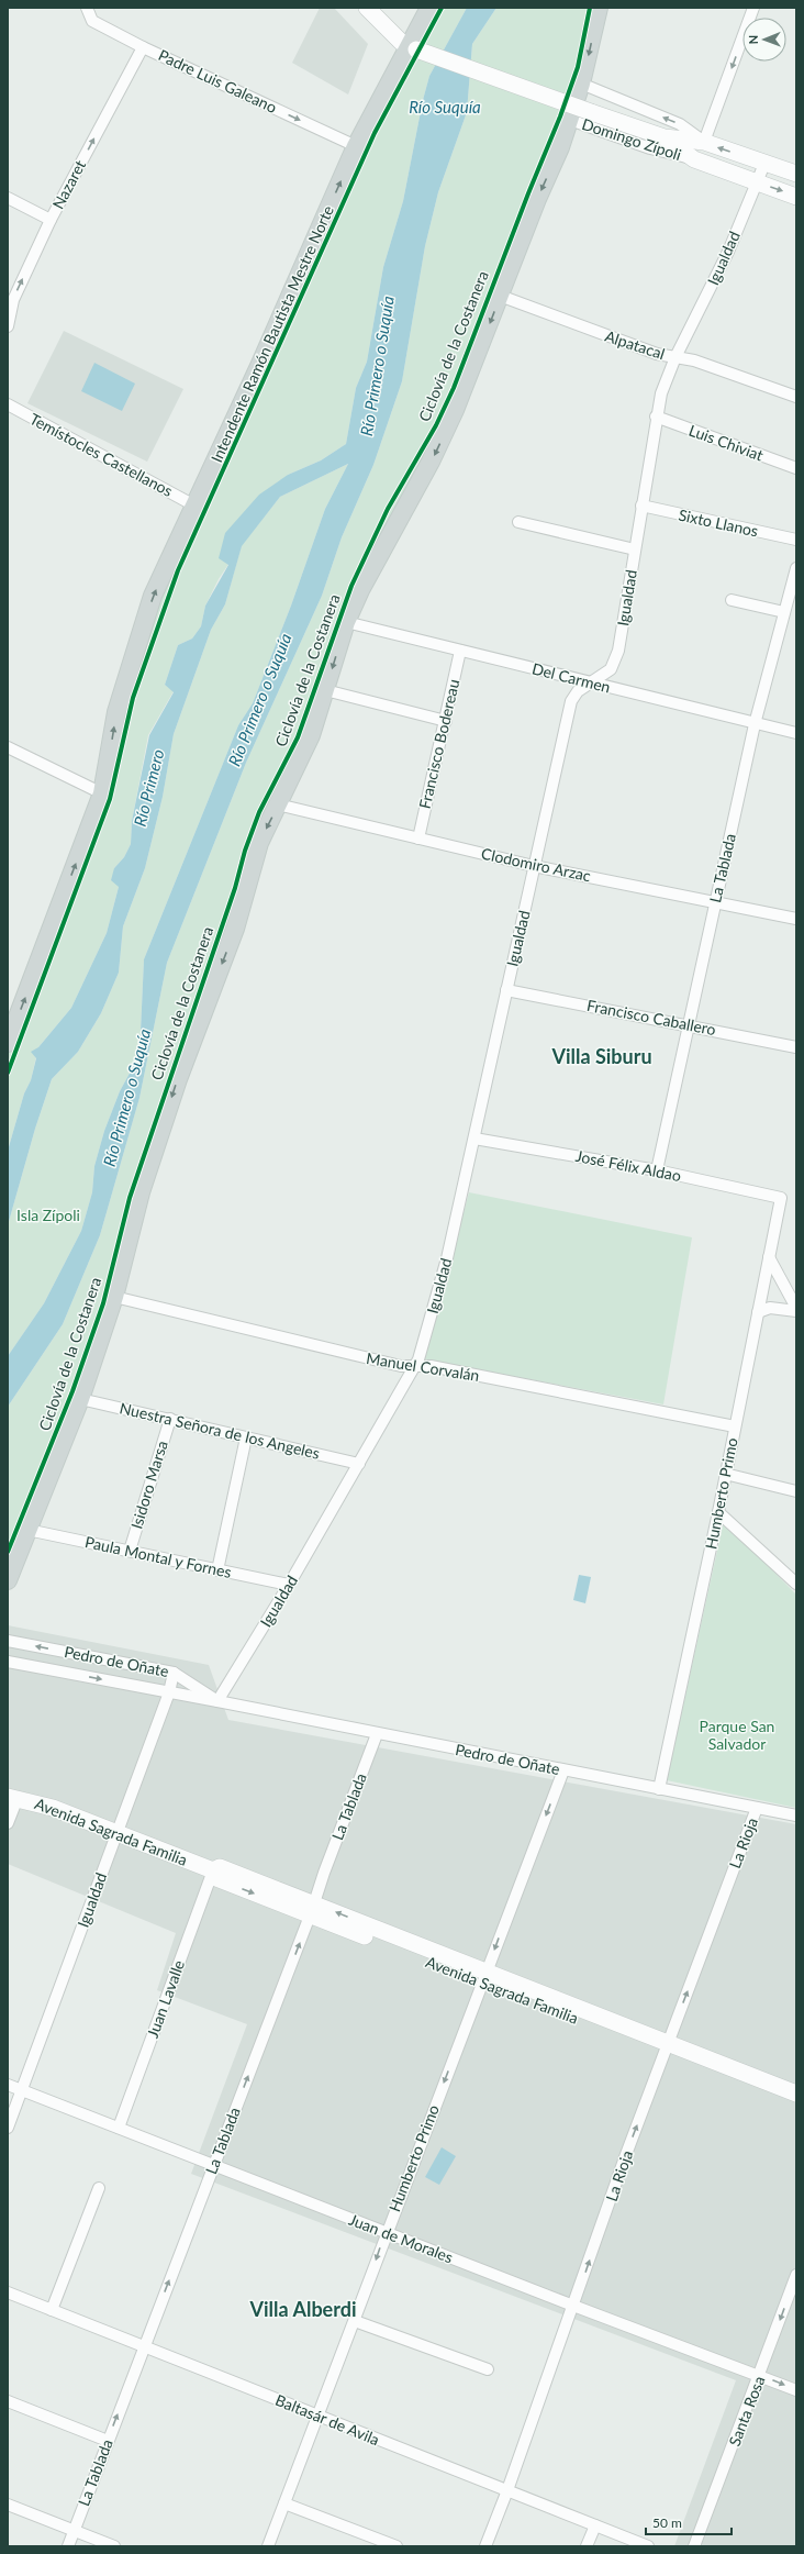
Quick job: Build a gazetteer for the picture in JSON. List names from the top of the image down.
{
  "streets": {
    "main road": ["Domingo Zípoli", "Intendente Ramón Bautista Mestre Norte", "Avenida Sagrada Familia"],
    "street": [
      "Padre Luis Galeano",
      "Nazaret",
      "Igualdad",
      "Alpatacal",
      "Luis Chiviat",
      "Temístocles Castellanos",
      "Sixto Llanos",
      "Del Carmen",
      "Francisco Bodereau",
      "Clodomiro Arzac",
      "La Tablada",
      "Francisco Caballero",
      "José Félix Aldao",
      "Manuel Corvalán",
      "Nuestra Señora de los Angeles",
      "Isidoro Marsa",
      "Humberto Primo",
      "Paula Montal y Fornes",
      "Pedro de Oñate",
      "La Rioja",
      "Juan Lavalle",
      "Juan de Morales",
      "Santa Rosa",
      "Baltasár de Avila"
    ],
    "cycle path": ["Ciclovía de la Costanera"]
  },
  "crossings": [
    ["Padre Luis Galeano", "Nazaret"],
    ["Padre Luis Galeano", "Intendente Ramón Bautista Mestre Norte"],
    ["Domingo Zípoli", "Igualdad"],
    ["Domingo Zípoli", "Intendente Ramón Bautista Mestre Norte"],
    ["Igualdad", "Alpatacal"],
    ["Igualdad", "Luis Chiviat"],
    ["Igualdad", "Sixto Llanos"],
    ["Igualdad", "Del Carmen"],
    ["Igualdad", "Clodomiro Arzac"],
    ["Igualdad", "Francisco Caballero"],
    ["Igualdad", "José Félix Aldao"],
    ["Igualdad", "Manuel Corvalán"],
    ["Igualdad", "Nuestra Señora de los Angeles"],
    ["Igualdad", "Paula Montal y Fornes"],
    ["Igualdad", "Pedro de Oñate"],
    ["Igualdad", "Avenida Sagrada Familia"],
    ["Igualdad", "Juan de Morales"],
    ["Intendente Ramón Bautista Mestre Norte", "Temístocles Castellanos"],
    ["Del Carmen", "Francisco Bodereau"],
    ["Del Carmen", "La Tablada"],
    ["Francisco Bodereau", "Clodomiro Arzac"],
    ["Clodomiro Arzac", "La Tablada"],
    ["La Tablada", "Francisco Caballero"],
    ["La Tablada", "José Félix Aldao"],
    ["La Tablada", "Pedro de Oñate"],
    ["La Tablada", "Avenida Sagrada Familia"],
    ["La Tablada", "Juan de Morales"],
    ["La Tablada", "Baltasár de Avila"],
    ["José Félix Aldao", "Humberto Primo"],
    ["Manuel Corvalán", "Humberto Primo"],
    ["Nuestra Señora de los Angeles", "Isidoro Marsa"],
    ["Isidoro Marsa", "Paula Montal y Fornes"],
    ["Humberto Primo", "Pedro de Oñate"],
    ["Humberto Primo", "Avenida Sagrada Familia"],
    ["Humberto Primo", "Juan de Morales"],
    ["Humberto Primo", "Baltasár de Avila"],
    ["Pedro de Oñate", "La Rioja"],
    ["Avenida Sagrada Familia", "La Rioja"],
    ["Avenida Sagrada Familia", "Juan Lavalle"],
    ["La Rioja", "Juan de Morales"],
    ["La Rioja", "Baltasár de Avila"],
    ["Juan Lavalle", "Juan de Morales"],
    ["Juan de Morales", "Santa Rosa"]
  ],
  "one_way": [
    "Padre Luis Galeano",
    "Nazaret",
    "Intendente Ramón Bautista Mestre Norte",
    "La Tablada",
    "Humberto Primo",
    "La Rioja",
    "Santa Rosa"
  ],
  "districts": ["Villa Siburu", "Villa Alberdi"],
  "water": ["Río Suquía", "Río Primero o Suquía", "Río Primero"],
  "parks": ["Isla Zípoli", "Parque San Salvador"],
  "scale_bar": "50 m",
  "north": "left"
}
